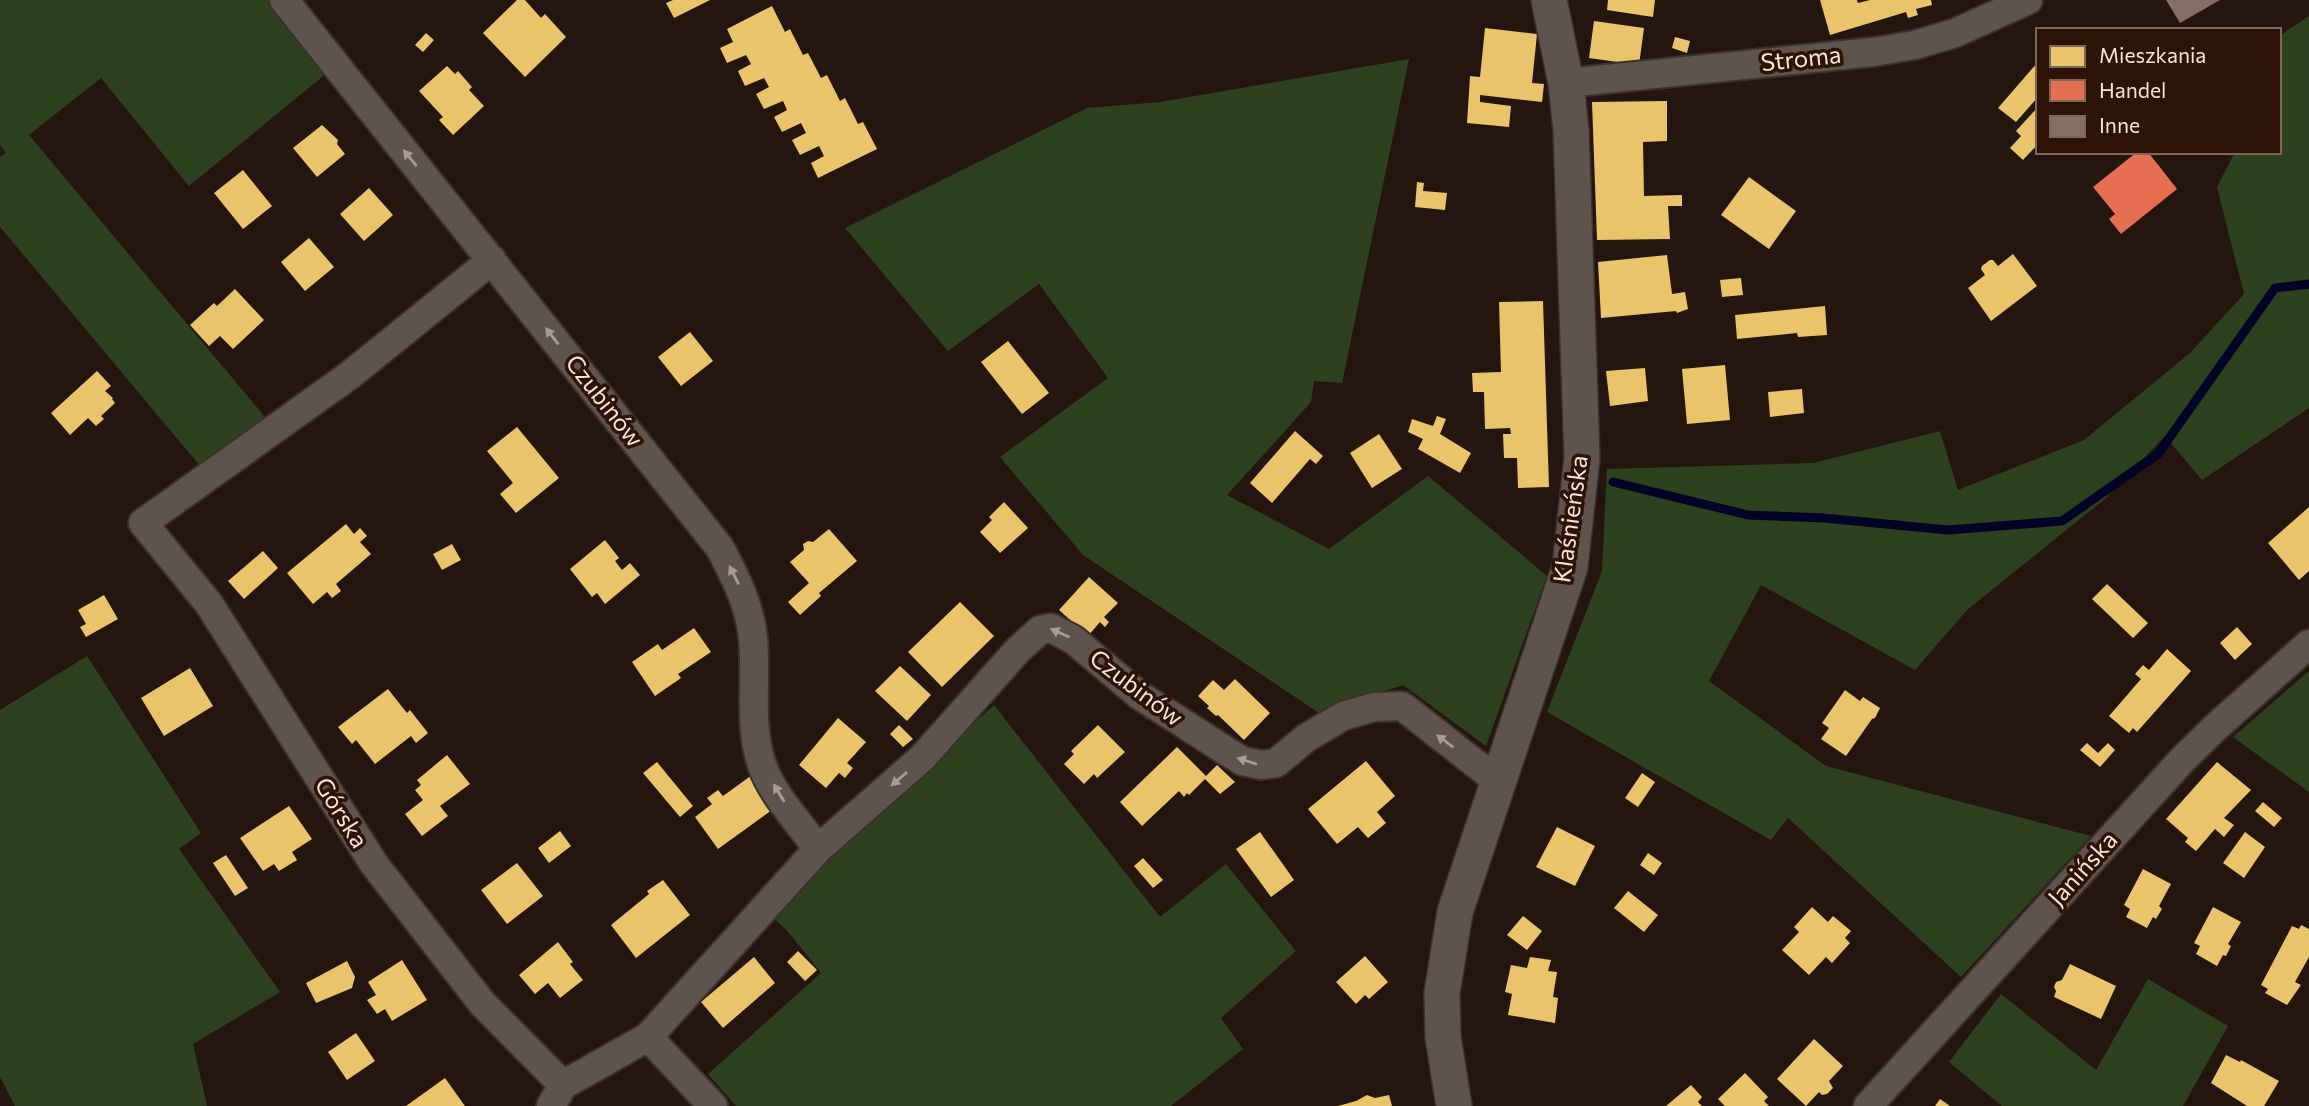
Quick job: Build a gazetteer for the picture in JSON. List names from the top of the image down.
{
  "streets": {
    "street": [
      "Stroma",
      "Czubinów",
      "Klaśnieńska",
      "Górska",
      "Janińska"
    ]
  },
  "crossings": [
    ["Stroma", "Klaśnieńska"],
    ["Czubinów", "Klaśnieńska"],
    ["Czubinów", "Górska"]
  ],
  "legend": ["Mieszkania", "Handel", "Inne"]
}
